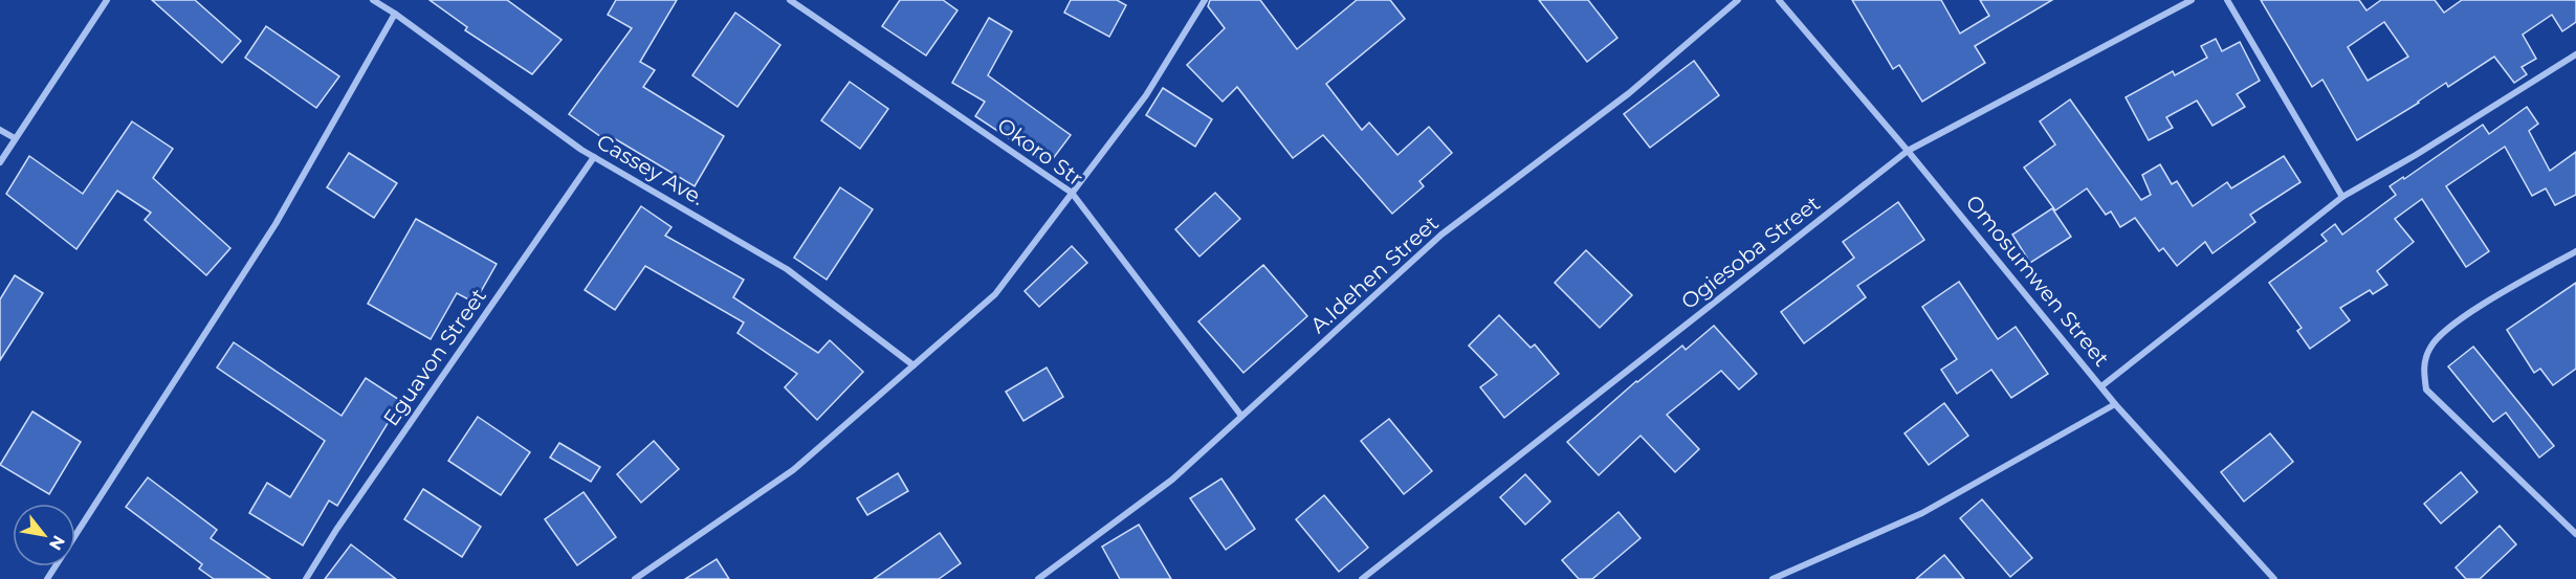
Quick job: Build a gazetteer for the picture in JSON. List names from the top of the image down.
{
  "streets": {
    "street": [
      "Okoro Str",
      "Cassey Ave.",
      "Ogiesoba Street",
      "A.Idehen Street",
      "Omosumwen Street",
      "Eguavon Street"
    ]
  },
  "crossings": [
    ["Okoro Str", "A.Idehen Street"],
    ["Cassey Ave.", "Eguavon Street"],
    ["Ogiesoba Street", "Omosumwen Street"]
  ],
  "north": "bottom right"
}
